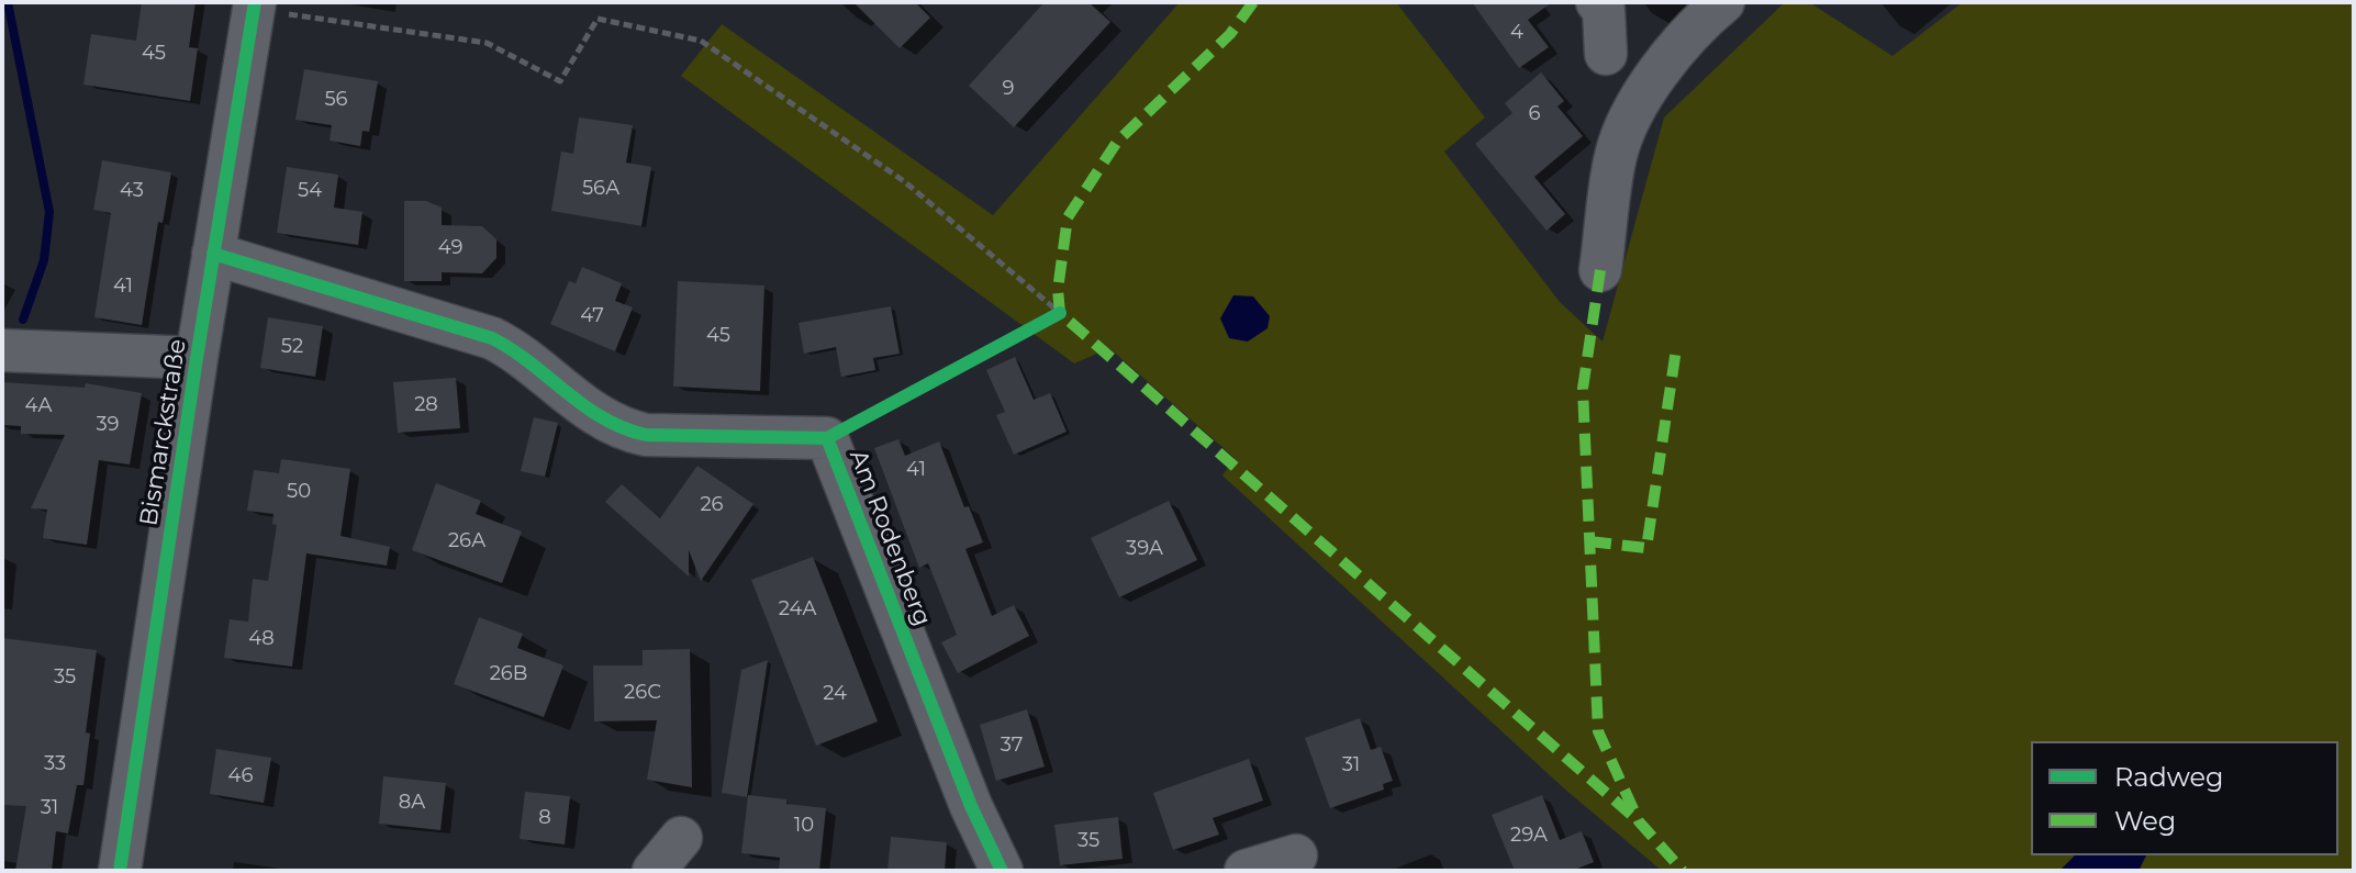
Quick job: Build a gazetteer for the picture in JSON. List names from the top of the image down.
{
  "streets": {
    "street": ["Bismarckstraße", "Am Rodenberg"]
  },
  "crossings": [
    ["Bismarckstraße", "Am Rodenberg"]
  ],
  "house_numbers": [
    "4",
    "45",
    "9",
    "56",
    "6",
    "56A",
    "43",
    "54",
    "49",
    "41",
    "47",
    "45",
    "52",
    "28",
    "4A",
    "39",
    "41",
    "50",
    "26",
    "26A",
    "39A",
    "24A",
    "48",
    "26B",
    "35",
    "26C",
    "24",
    "37",
    "33",
    "31",
    "46",
    "8A",
    "31",
    "8",
    "10",
    "29A",
    "35"
  ],
  "legend": ["Radweg", "Weg"]
}
